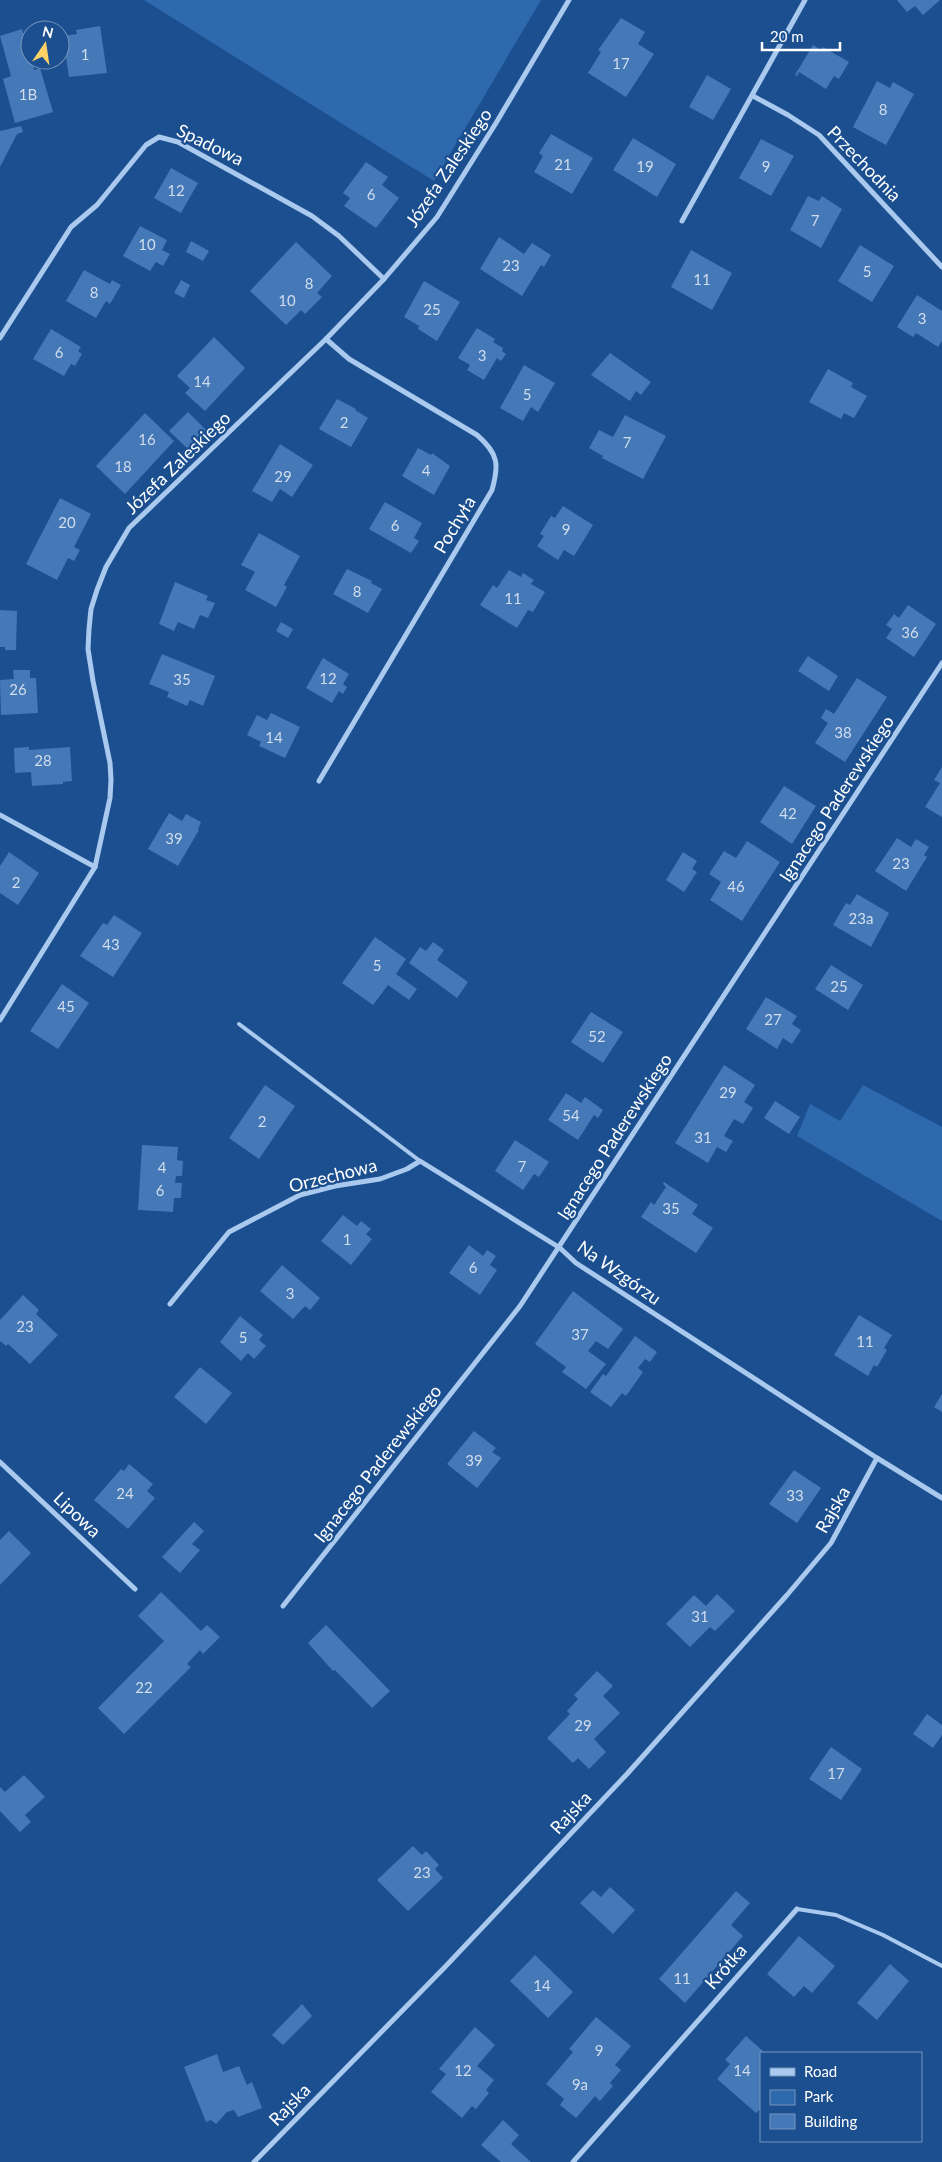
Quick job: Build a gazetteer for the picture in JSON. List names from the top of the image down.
{
  "streets": {
    "street": [
      "Spadowa",
      "Przechodnia",
      "Józefa Zaleskiego",
      "Pochyła",
      "Ignacego Paderewskiego",
      "Orzechowa",
      "Na Wzgórzu",
      "Rajska",
      "Lipowa",
      "Krótka"
    ]
  },
  "crossings": [
    ["Spadowa", "Józefa Zaleskiego"],
    ["Józefa Zaleskiego", "Pochyła"],
    ["Ignacego Paderewskiego", "Na Wzgórzu"],
    ["Orzechowa", "Na Wzgórzu"],
    ["Na Wzgórzu", "Rajska"]
  ],
  "house_numbers": [
    "1",
    "17",
    "1B",
    "8",
    "21",
    "19",
    "9",
    "12",
    "6",
    "7",
    "10",
    "23",
    "5",
    "11",
    "8",
    "8",
    "10",
    "25",
    "3",
    "6",
    "3",
    "14",
    "5",
    "2",
    "16",
    "7",
    "18",
    "4",
    "29",
    "20",
    "6",
    "9",
    "8",
    "11",
    "36",
    "12",
    "35",
    "26",
    "38",
    "14",
    "28",
    "42",
    "39",
    "23",
    "2",
    "46",
    "23a",
    "43",
    "5",
    "25",
    "45",
    "27",
    "52",
    "29",
    "54",
    "2",
    "31",
    "7",
    "4",
    "6",
    "35",
    "1",
    "6",
    "3",
    "23",
    "37",
    "5",
    "11",
    "39",
    "24",
    "33",
    "31",
    "22",
    "29",
    "17",
    "23",
    "11",
    "14",
    "9",
    "12",
    "14",
    "9a"
  ],
  "legend": ["Road", "Park", "Building"],
  "scale_bar": "20 m",
  "north": "top"
}
